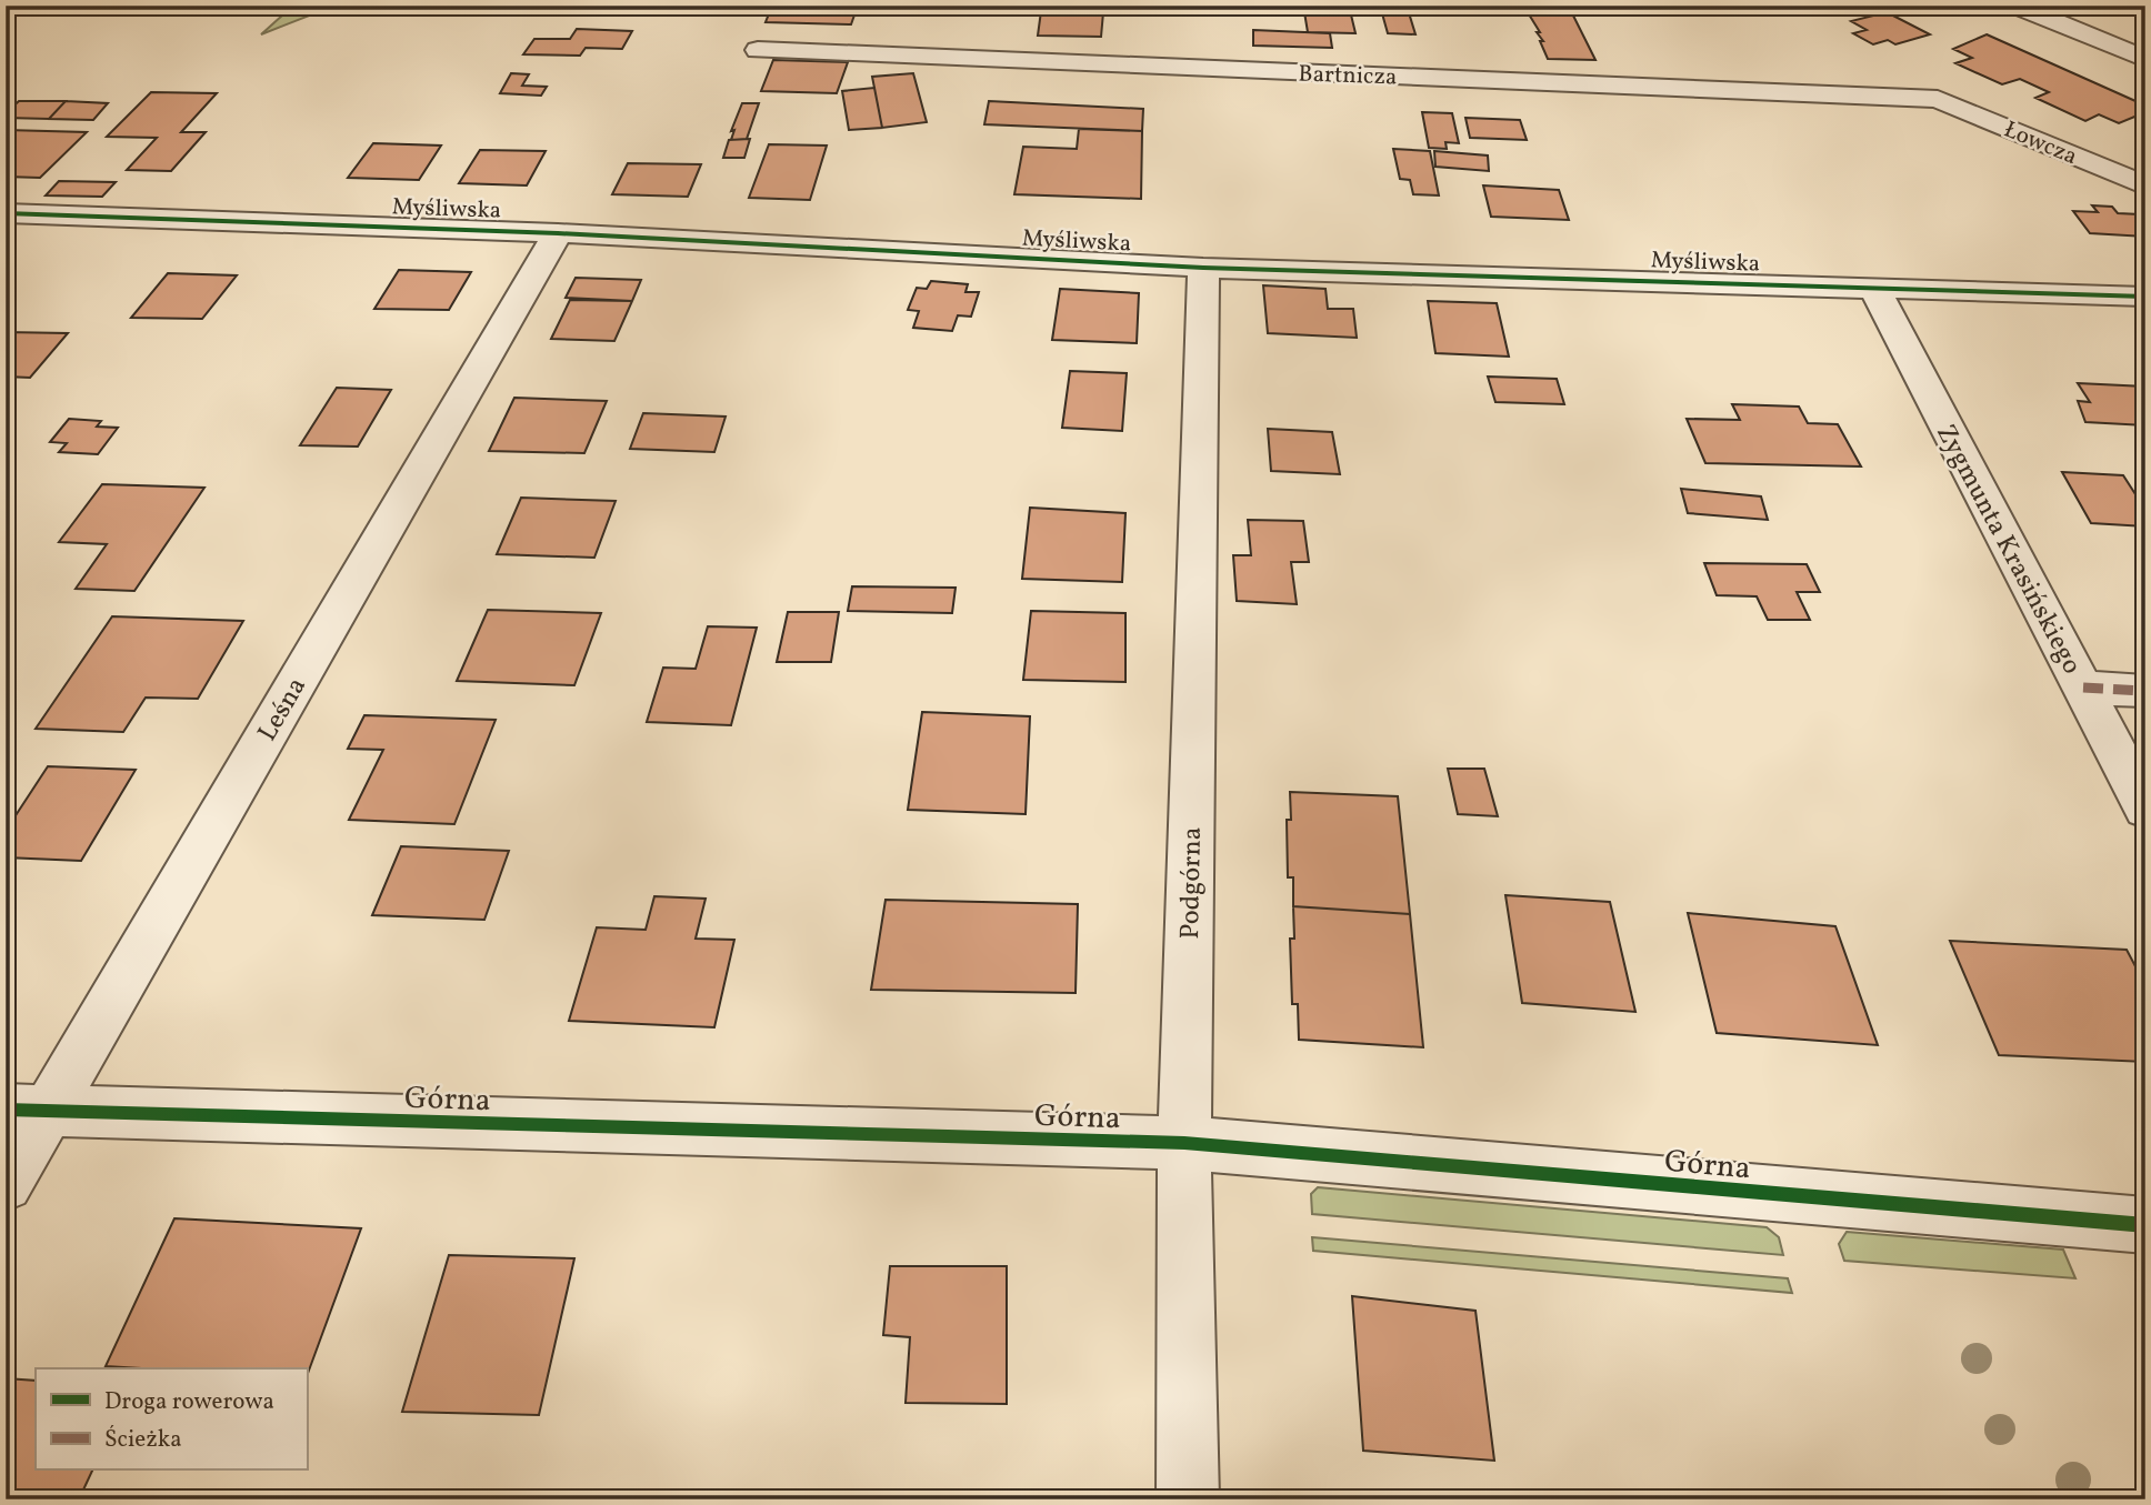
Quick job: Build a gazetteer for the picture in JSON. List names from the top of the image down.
{
  "streets": {
    "street": [
      "Bartnicza",
      "Łowcza",
      "Myśliwska",
      "Zygmunta Krasińskiego",
      "Leśna",
      "Podgórna",
      "Górna"
    ]
  },
  "crossings": [
    ["Bartnicza", "Łowcza"],
    ["Myśliwska", "Zygmunta Krasińskiego"],
    ["Myśliwska", "Leśna"],
    ["Myśliwska", "Podgórna"],
    ["Leśna", "Górna"],
    ["Podgórna", "Górna"]
  ],
  "legend": ["Droga rowerowa", "Ścieżka"]
}
